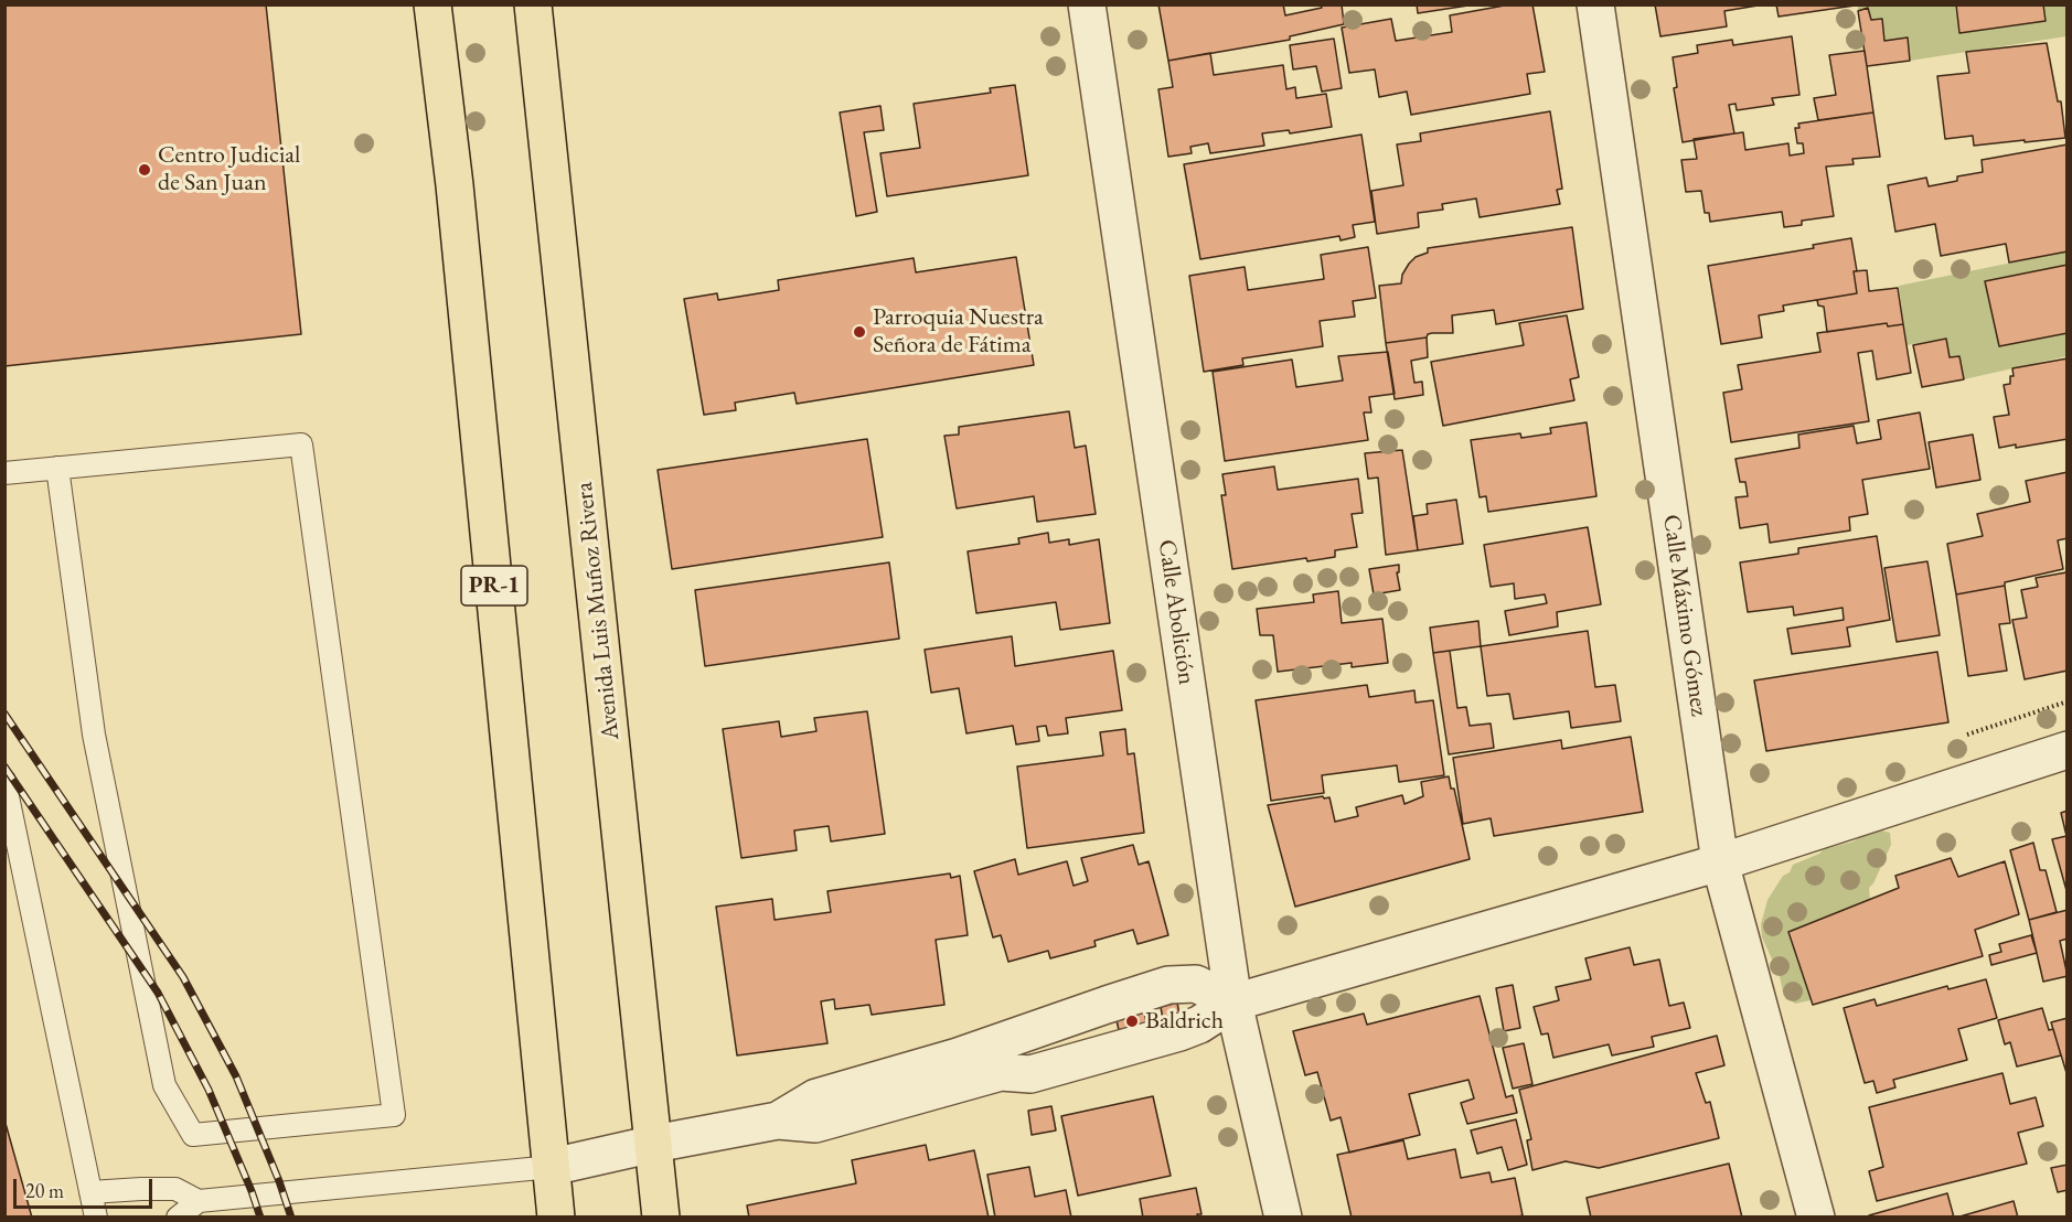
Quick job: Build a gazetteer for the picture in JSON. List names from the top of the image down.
{
  "streets": {
    "main road": ["PR-1", "Avenida Luis Muñoz Rivera"],
    "street": ["Calle Abolición", "Calle Máximo Gómez"]
  },
  "places": ["Centro Judicial de San Juan", "Parroquia Nuestra Señora de Fátima", "Baldrich"],
  "scale_bar": "20 m"
}
